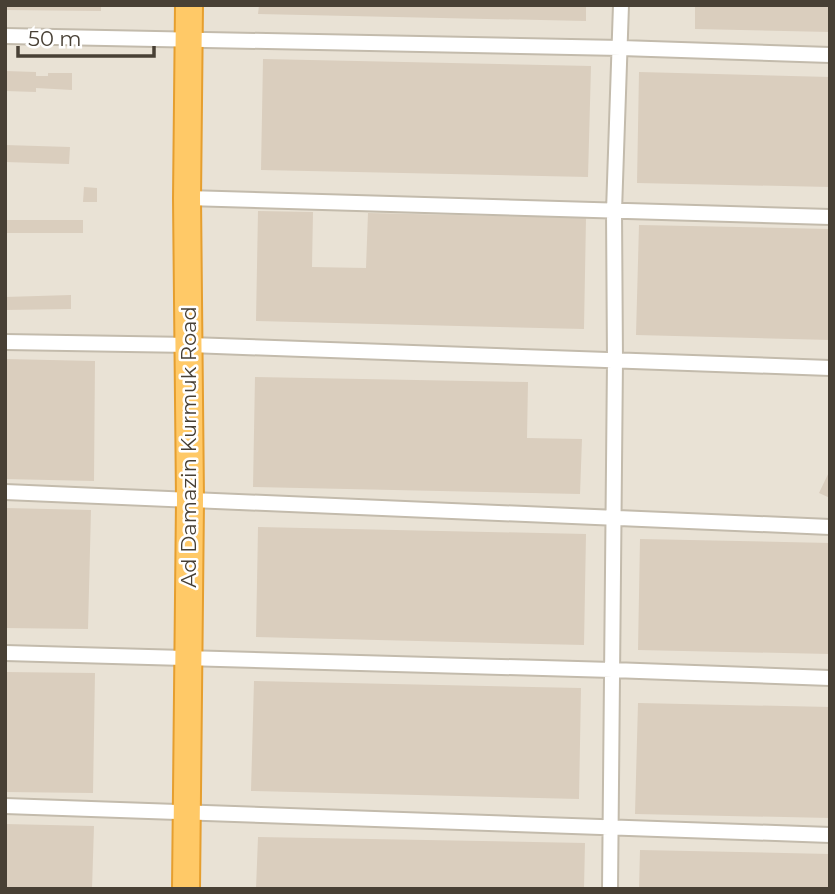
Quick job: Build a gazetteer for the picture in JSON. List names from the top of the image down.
{
  "streets": {
    "highway": ["Ad Damazin Kurmuk Road"]
  },
  "scale_bar": "50 m"
}
